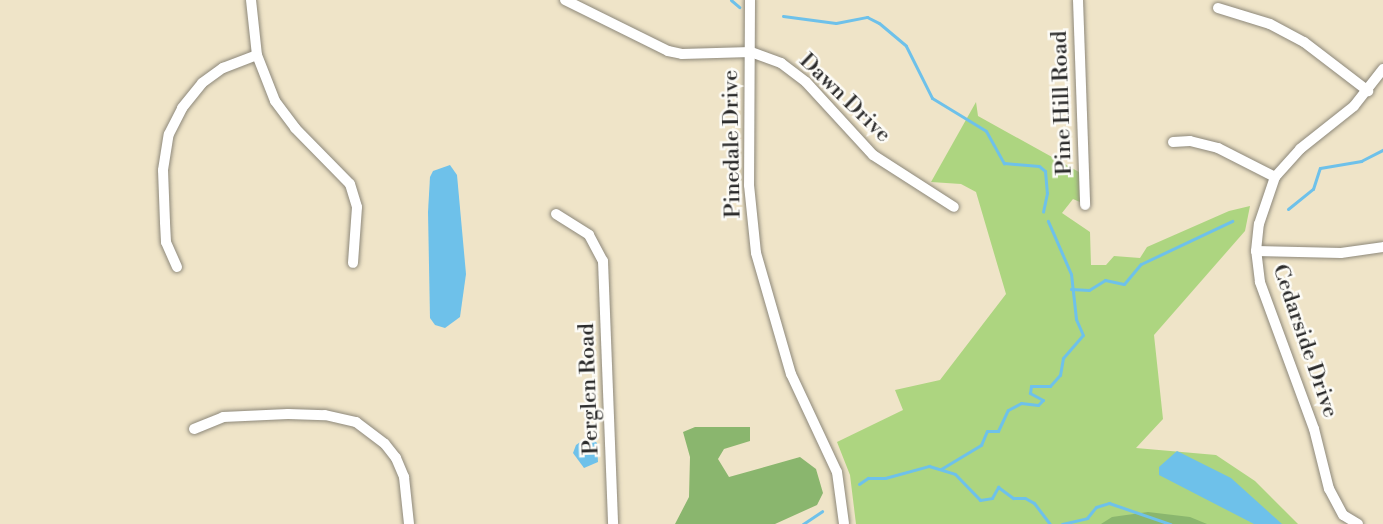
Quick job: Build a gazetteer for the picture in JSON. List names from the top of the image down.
{
  "streets": {
    "street": [
      "Dawn Drive",
      "Pine Hill Road",
      "Pinedale Drive",
      "Cedarside Drive",
      "Perglen Road"
    ]
  },
  "crossings": [
    ["Dawn Drive", "Pinedale Drive"]
  ]
}
